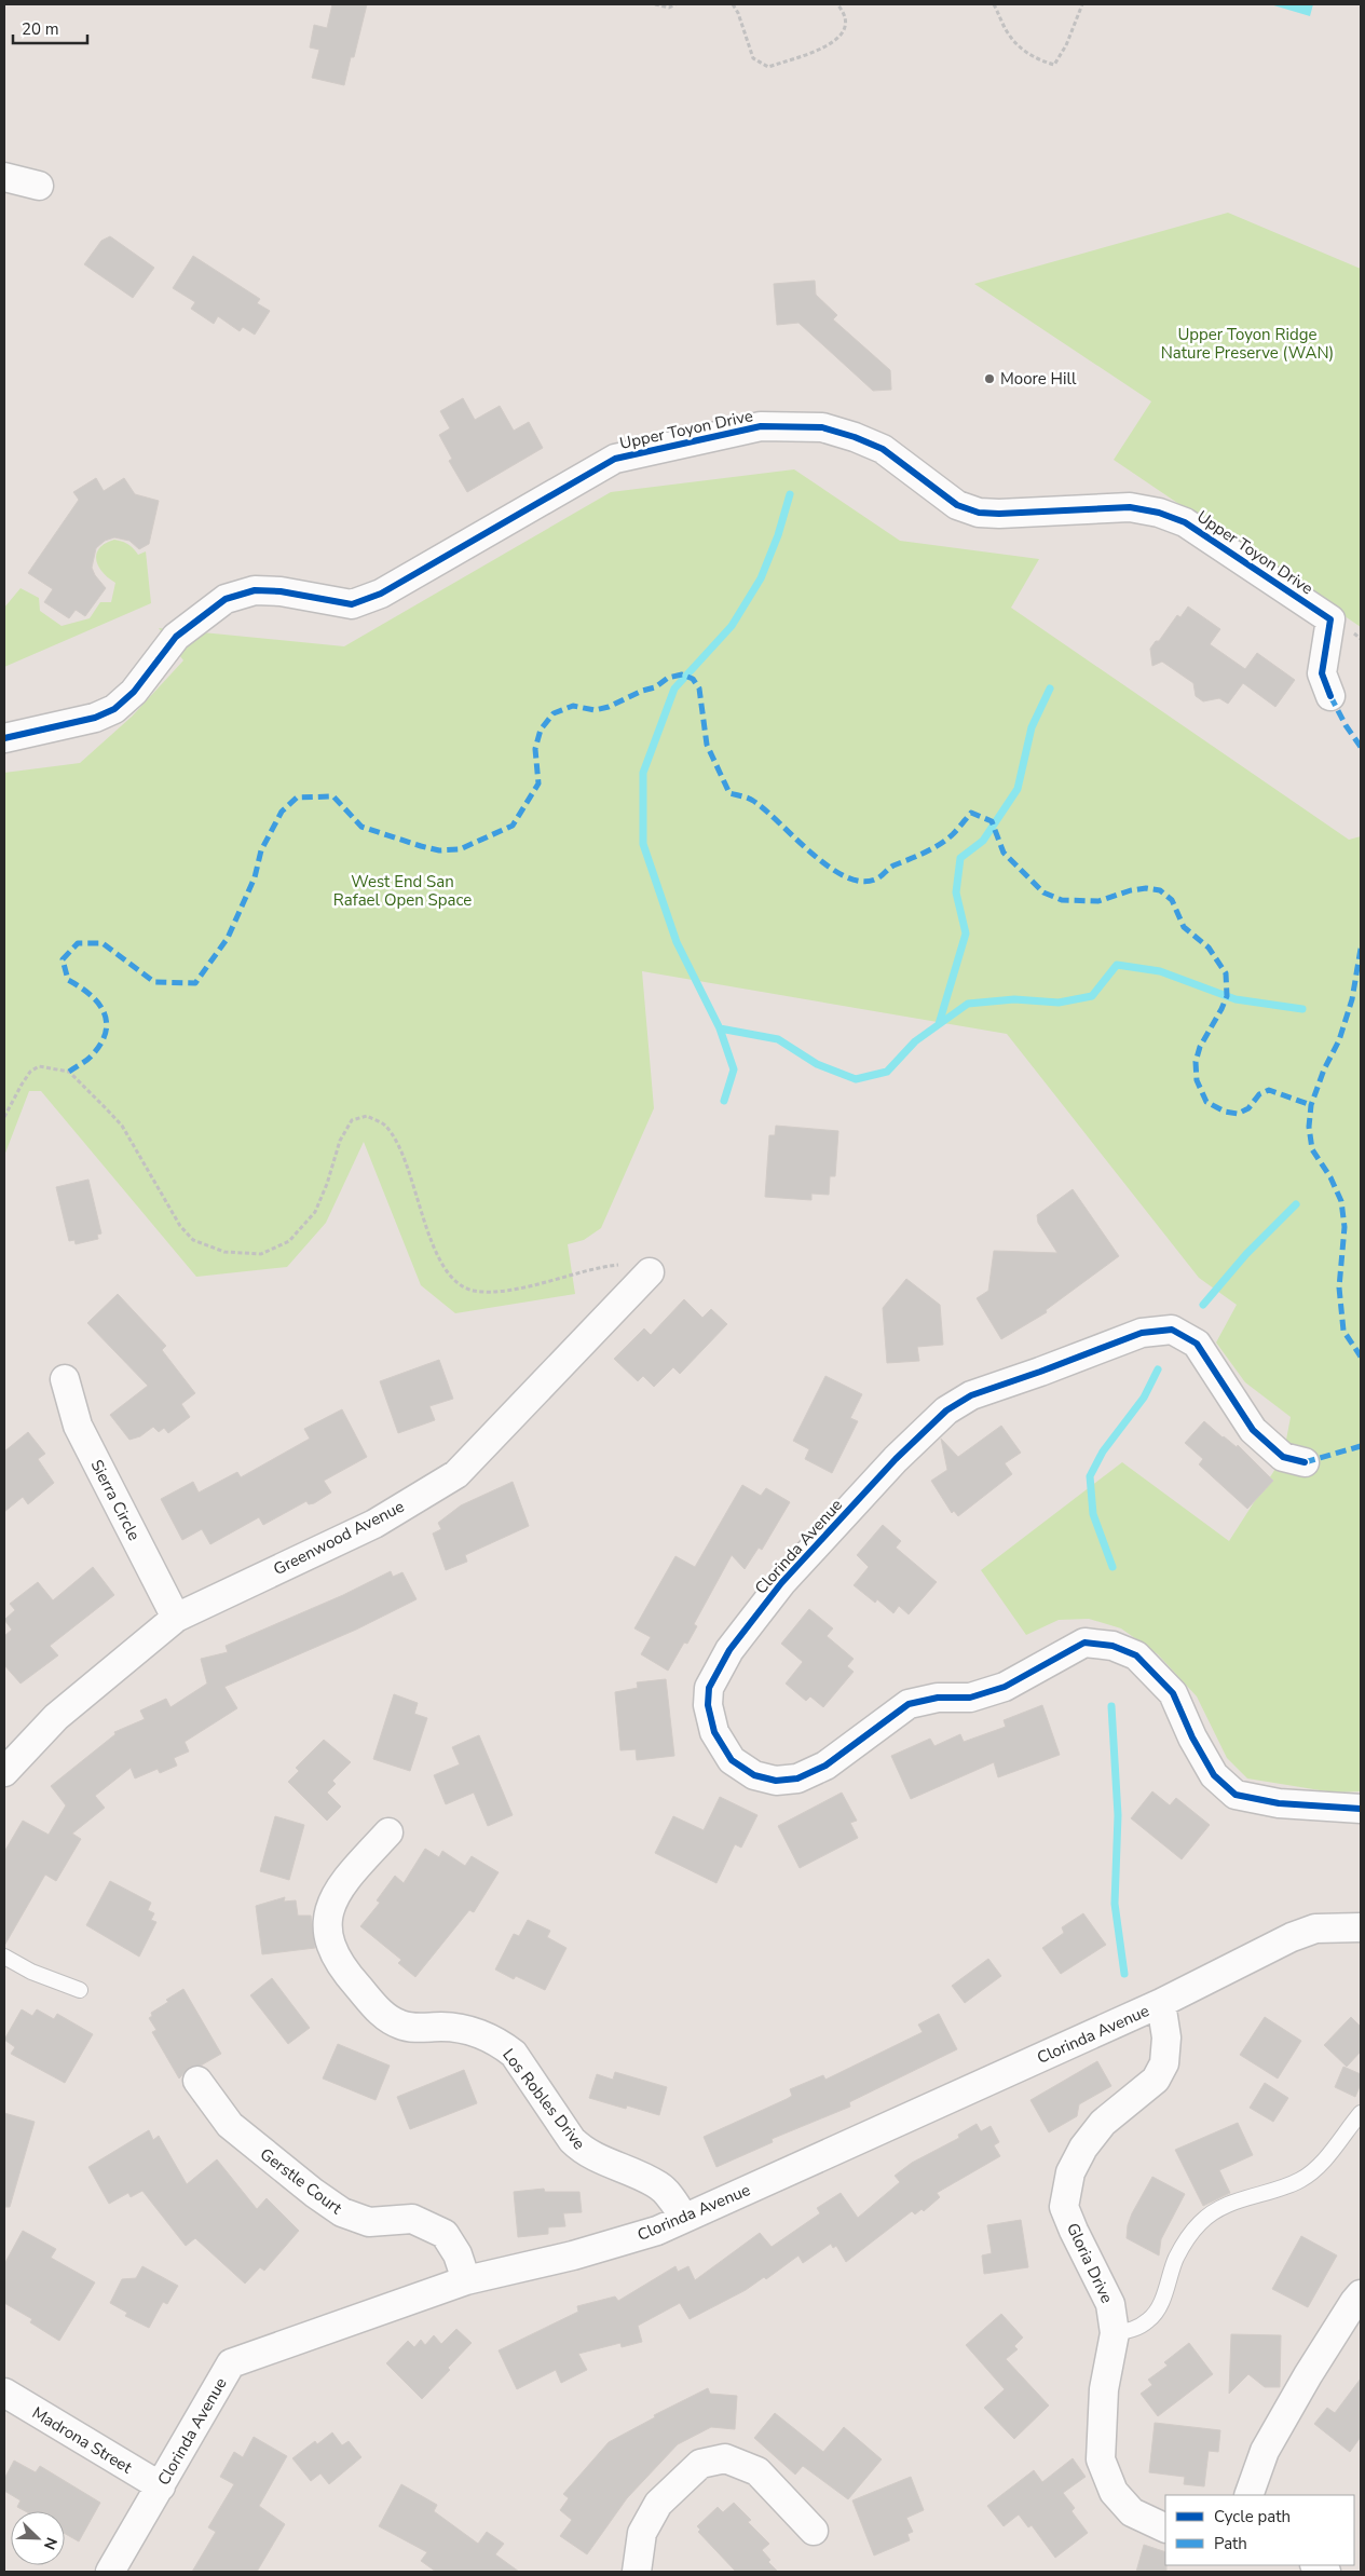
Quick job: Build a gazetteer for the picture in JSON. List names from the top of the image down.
{
  "streets": {
    "street": [
      "Upper Toyon Drive",
      "Sierra Circle",
      "Greenwood Avenue",
      "Clorinda Avenue",
      "Los Robles Drive",
      "Gerstle Court",
      "Gloria Drive",
      "Madrona Street"
    ]
  },
  "crossings": [
    ["Sierra Circle", "Greenwood Avenue"],
    ["Clorinda Avenue", "Los Robles Drive"],
    ["Clorinda Avenue", "Gerstle Court"],
    ["Clorinda Avenue", "Gloria Drive"],
    ["Clorinda Avenue", "Madrona Street"]
  ],
  "parks": ["Upper Toyon Ridge Nature Preserve (WAN)", "West End San Rafael Open Space"],
  "places": ["Moore Hill"],
  "legend": ["Cycle path", "Path"],
  "scale_bar": "20 m",
  "north": "bottom right"
}
